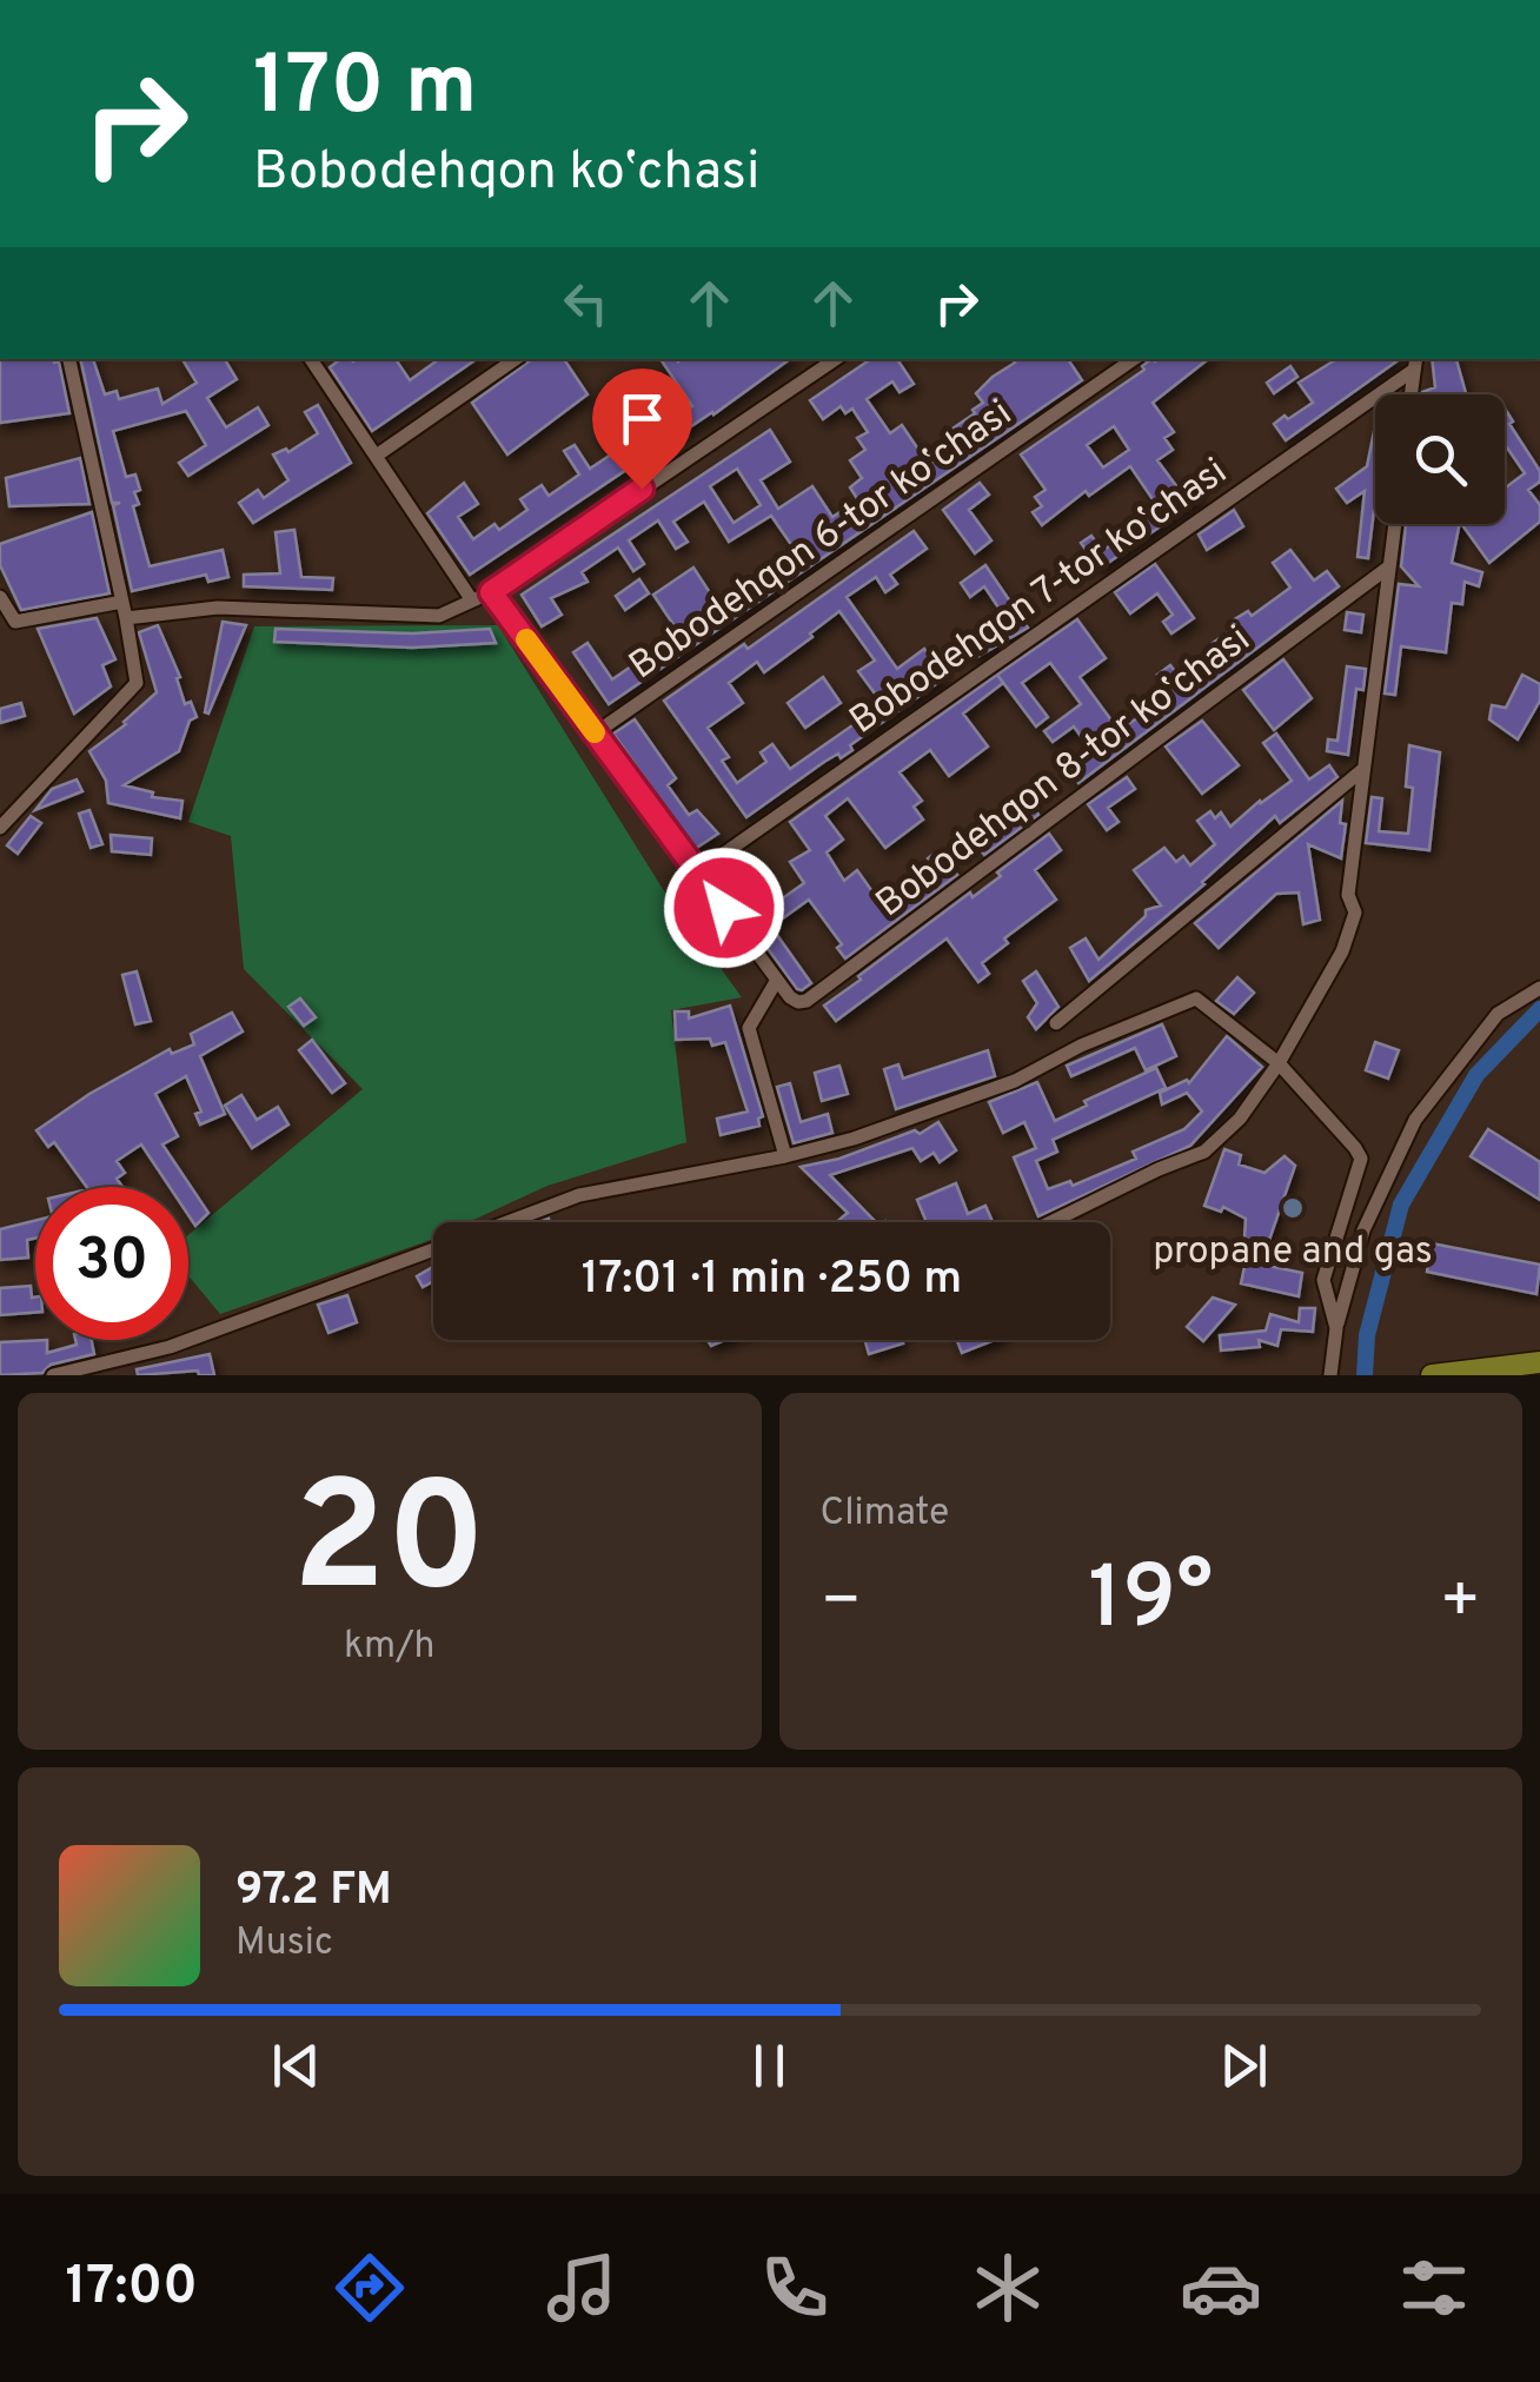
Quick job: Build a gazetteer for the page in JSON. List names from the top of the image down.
{
  "streets": {
    "street": ["Bobodehqon 6-tor koʼchasi", "Bobodehqon 7-tor koʼchasi", "Bobodehqon 8-tor koʼchasi"]
  },
  "places": ["propane and gas"],
  "page": {
    "turn": ["170 m", "Bobodehqon koʼchasi"],
    "limit": "30",
    "trip": "17:01 · 1 min · 250 m",
    "tile": [
      ["20", "km/h"],
      "Climate"
    ],
    "heat": ["−", "19°", "+"],
    "song": ["97.2 FM", "Music"],
    "tabs": "17:00"
  }
}
